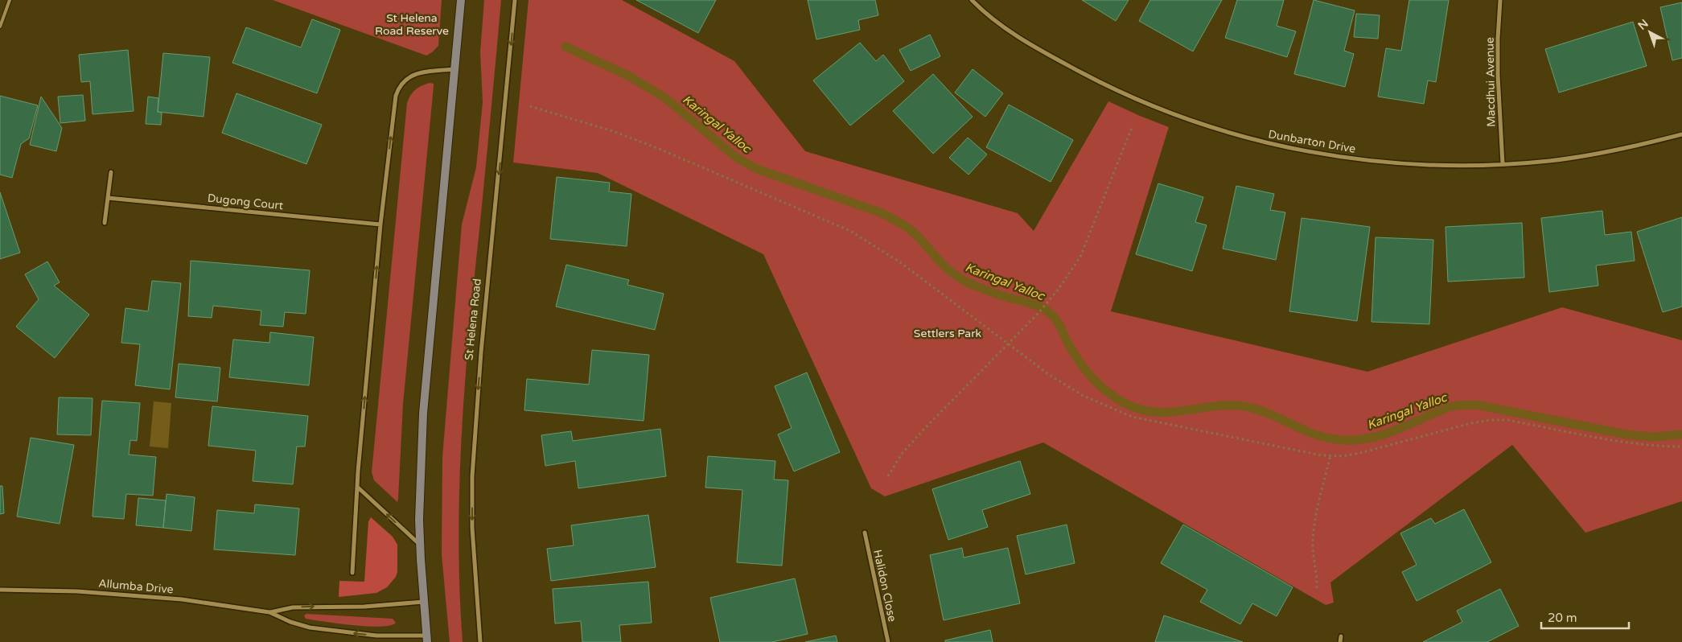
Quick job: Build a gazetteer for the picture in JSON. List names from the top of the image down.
{
  "streets": {
    "street": [
      "Macdhui Avenue",
      "Dunbarton Drive",
      "Dugong Court",
      "St Helena Road",
      "Halidon Close",
      "Allumba Drive"
    ]
  },
  "crossings": [
    ["Macdhui Avenue", "Dunbarton Drive"]
  ],
  "one_way": ["St Helena Road"],
  "water": ["Karingal Yalloc"],
  "parks": ["St Helena Road Reserve", "Settlers Park"],
  "scale_bar": "20 m",
  "north": "top left"
}
